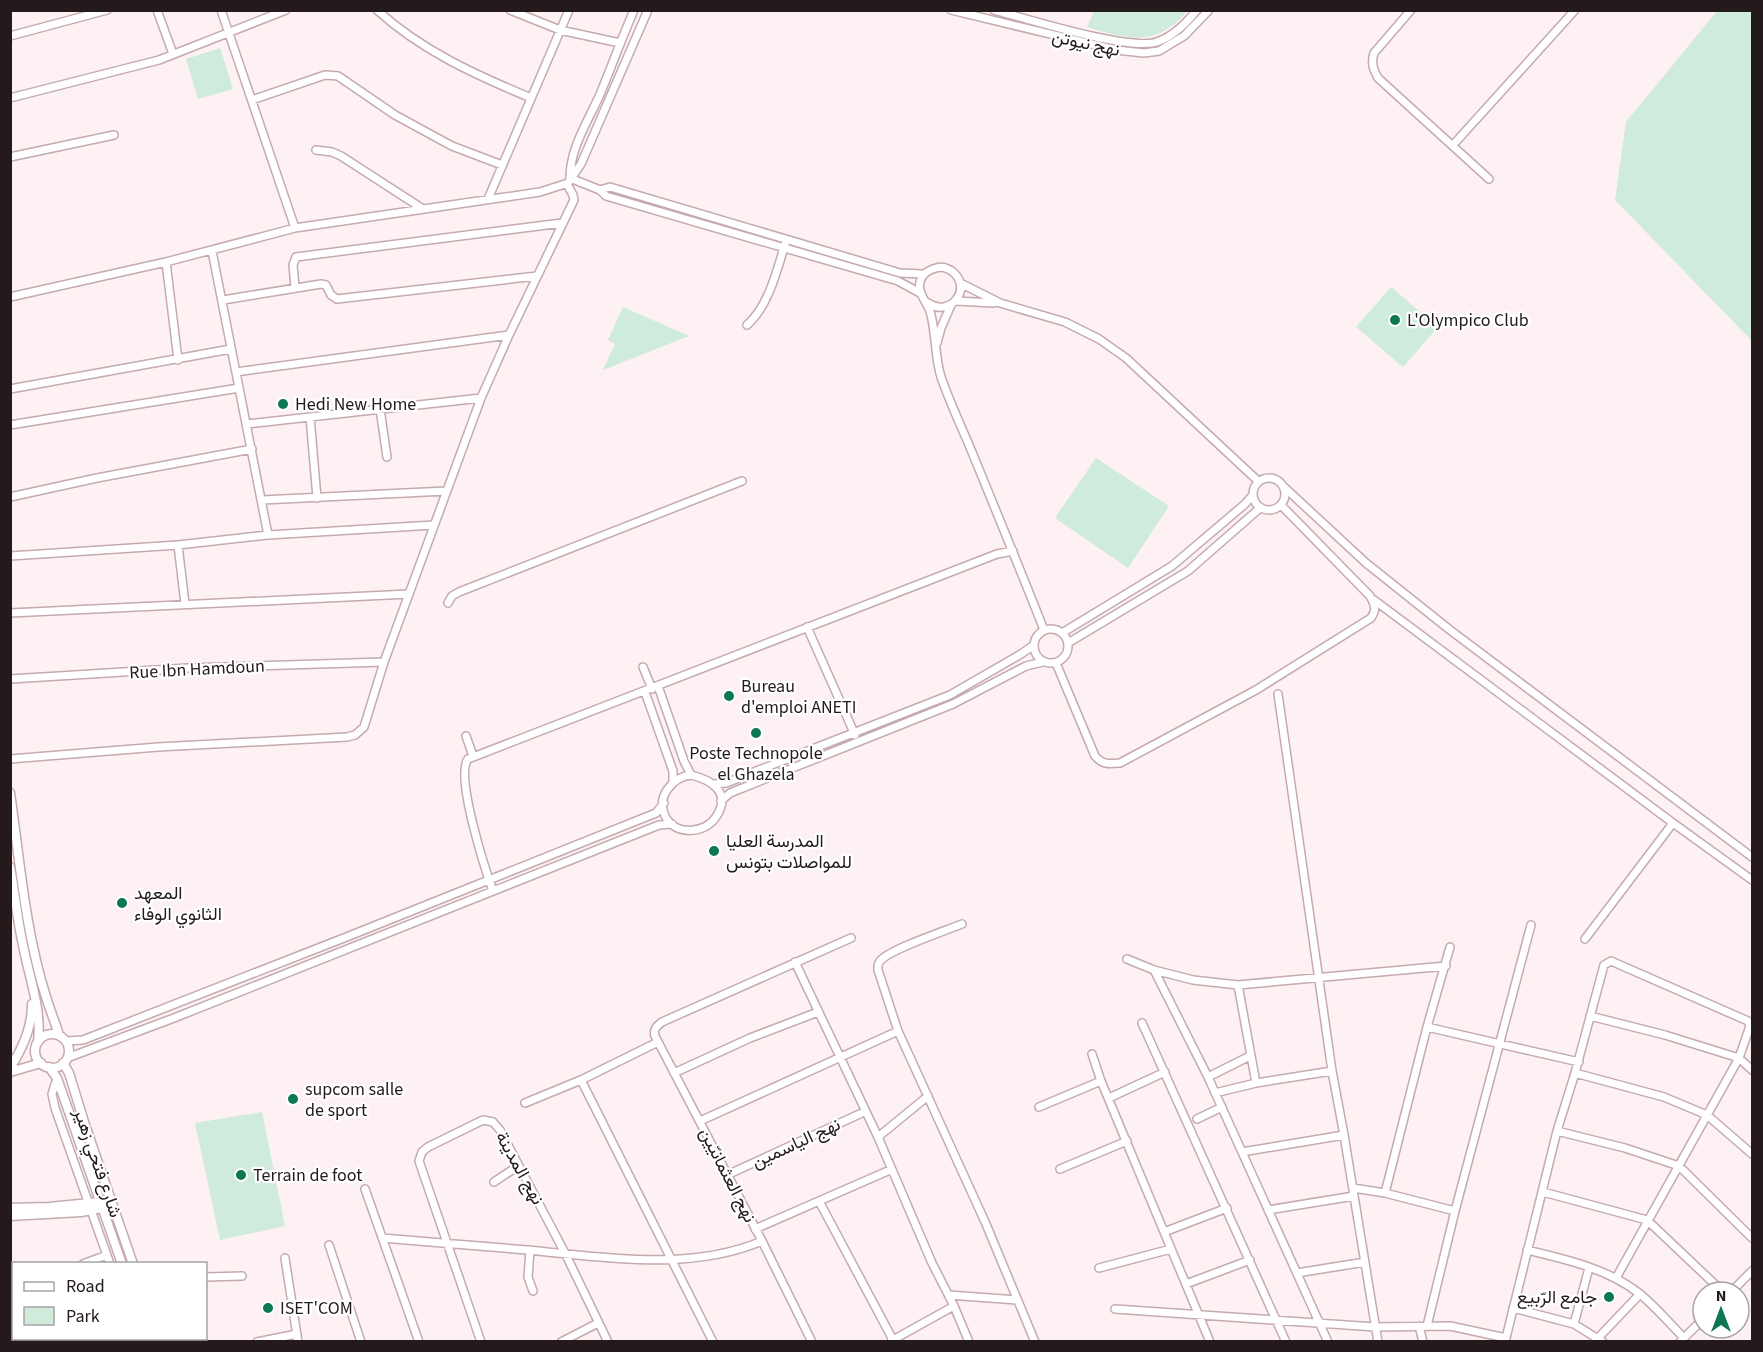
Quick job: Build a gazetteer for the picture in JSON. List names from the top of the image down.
{
  "streets": {
    "street": [
      "نهج نيوتن",
      "Rue Ibn Hamdoun",
      "نهج الياسمين",
      "شارع فتحي زهير",
      "نهج المدينة",
      "نهج العثمانيّين"
    ]
  },
  "crossings": [
    ["نهج الياسمين", "نهج العثمانيّين"]
  ],
  "places": [
    "L'Olympico Club",
    "Hedi New Home",
    "Bureau d'emploi ANETI",
    "Poste Technopole el Ghazela",
    "المدرسة العليا للمواصلات بتونس",
    "المعهد الثانوي الوفاء",
    "supcom salle de sport",
    "Terrain de foot",
    "جامع الرّبيع",
    "ISET'COM"
  ],
  "legend": ["Road", "Park"],
  "north": "top"
}
